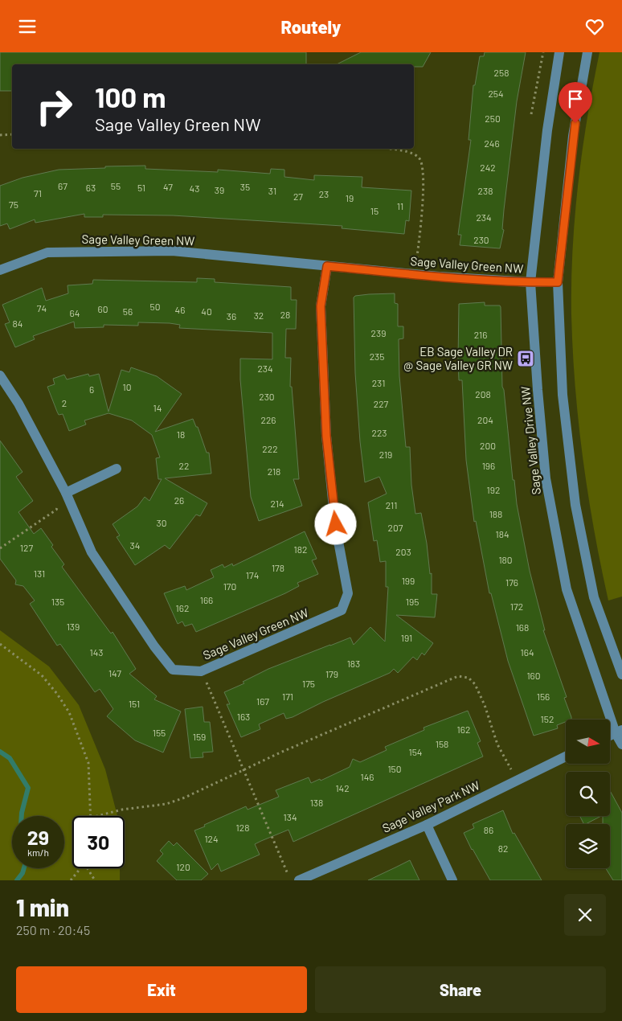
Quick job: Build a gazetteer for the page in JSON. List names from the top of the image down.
{
  "streets": {
    "street": ["Sage Valley Green NW", "Sage Valley Drive NW", "Sage Valley Park NW"]
  },
  "crossings": [
    ["Sage Valley Green NW", "Sage Valley Drive NW"]
  ],
  "places": {
    "bus stop": ["EB Sage Valley DR @ Sage Valley GR NW"]
  },
  "house_numbers": [
    "258",
    "254",
    "250",
    "246",
    "242",
    "67",
    "55",
    "47",
    "35",
    "63",
    "51",
    "43",
    "39",
    "31",
    "238",
    "71",
    "23",
    "27",
    "19",
    "75",
    "11",
    "15",
    "234",
    "230",
    "50",
    "74",
    "60",
    "46",
    "56",
    "40",
    "64",
    "28",
    "32",
    "36",
    "84",
    "239",
    "216",
    "235",
    "234",
    "231",
    "10",
    "6",
    "208",
    "230",
    "2",
    "227",
    "14",
    "226",
    "204",
    "223",
    "18",
    "200",
    "222",
    "219",
    "22",
    "196",
    "218",
    "192",
    "26",
    "214",
    "211",
    "188",
    "30",
    "207",
    "184",
    "34",
    "127",
    "182",
    "203",
    "180",
    "178",
    "131",
    "174",
    "199",
    "176",
    "170",
    "166",
    "135",
    "195",
    "172",
    "162",
    "139",
    "168",
    "191",
    "143",
    "164",
    "183",
    "147",
    "179",
    "160",
    "175",
    "171",
    "156",
    "167",
    "151",
    "163",
    "152",
    "162",
    "155",
    "159",
    "158",
    "154",
    "150",
    "146",
    "142",
    "138",
    "134",
    "128",
    "86",
    "124",
    "82",
    "120"
  ],
  "north": "right",
  "page": {
    "header": "Routely",
    "turn": ["100 m", "Sage Valley Green NW"],
    "speed": "29 km/h",
    "limit": "30",
    "heading": ["1 min", "250 m · 20:45"],
    "buttons": ["Exit", "Share"]
  }
}
